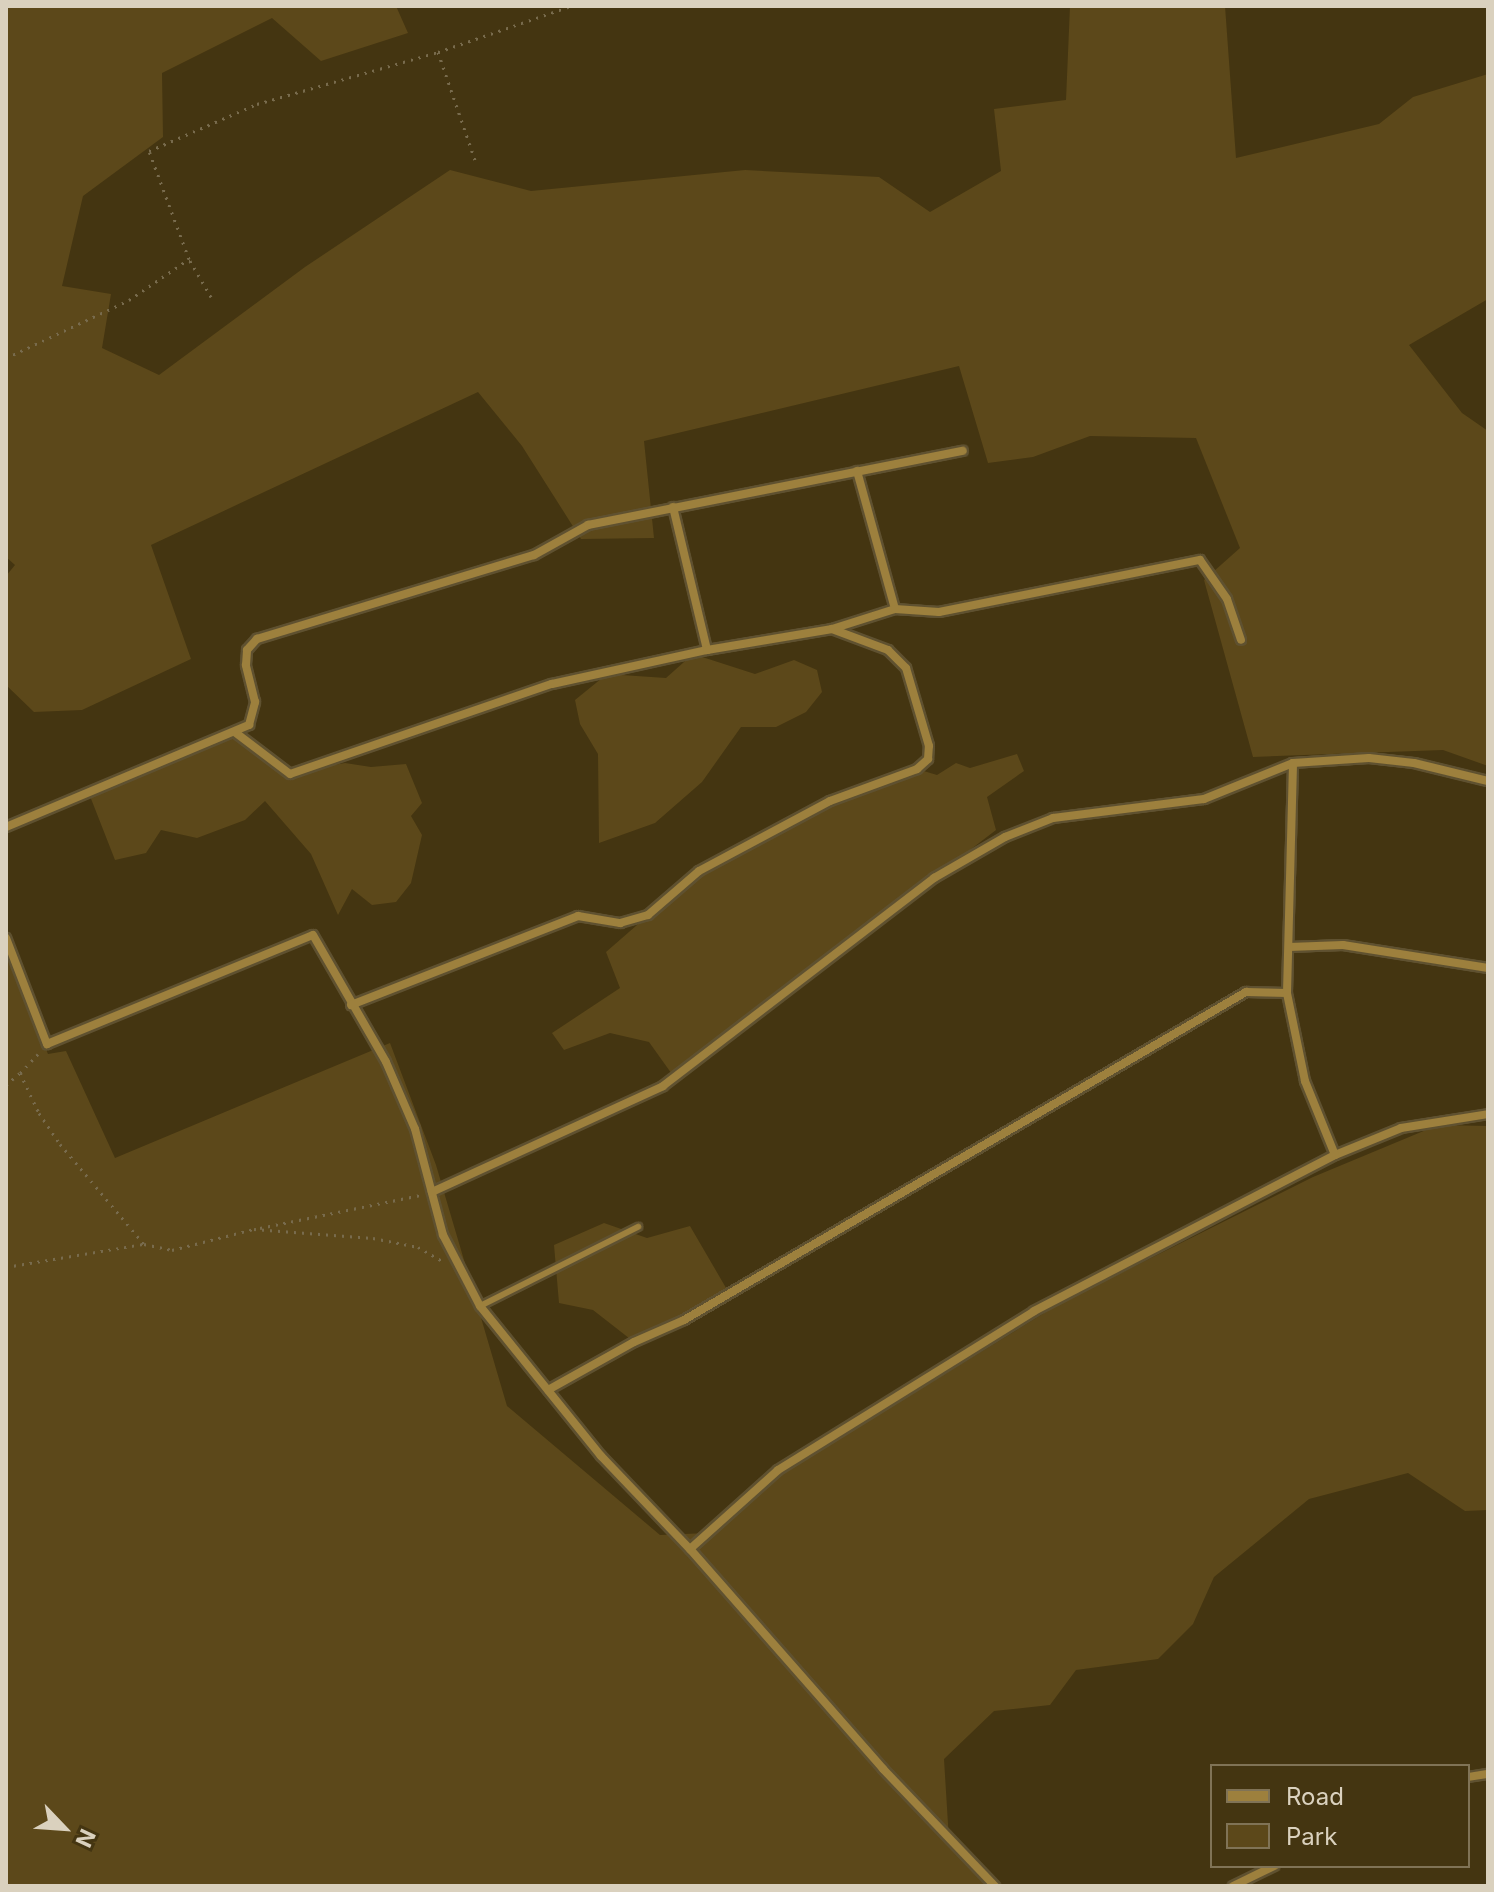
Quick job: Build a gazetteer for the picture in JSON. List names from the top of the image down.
{
  "legend": ["Road", "Park"],
  "north": "bottom right"
}
